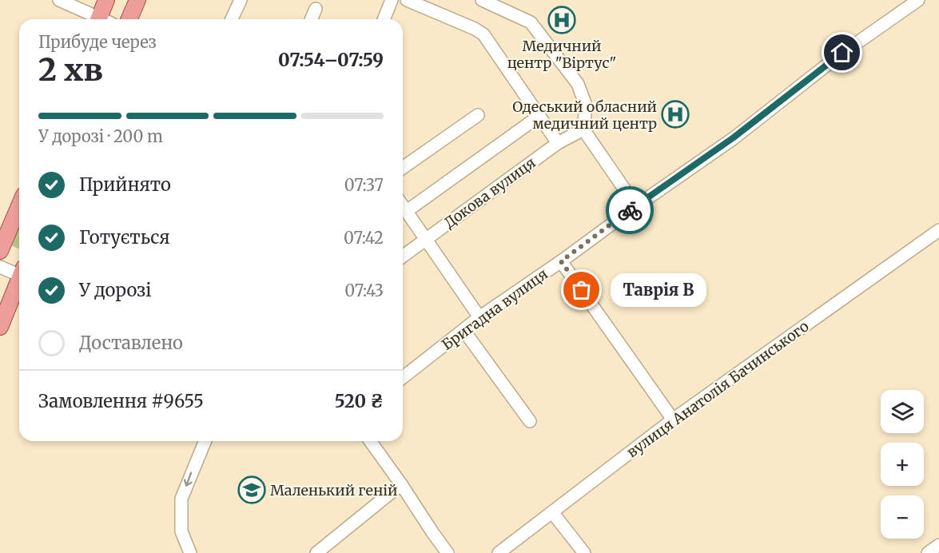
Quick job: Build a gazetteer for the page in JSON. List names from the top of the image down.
{
  "streets": {
    "street": ["Докова вулиця", "Бригадна вулиця", "вулиця Анатолія Бачинського"]
  },
  "places": {
    "hospital": ["Медичний центр \"Віртус\"", "Одеський обласний медичний центр"],
    "other": ["Таврія В"],
    "school or university": ["Маленький геній"]
  },
  "page": {
    "heading": ["2 хв", "Прибуде через", "07:54–07:59"],
    "panel": ["Замовлення #9655", "520 ₴"],
    "bar": "У дорозі · 200 m",
    "list": [
      ["Прийнято", "07:37"],
      ["Готується", "07:42"],
      ["У дорозі", "07:43"],
      "Доставлено"
    ],
    "bubble": "Таврія В",
    "map_buttons": ["+", "−"]
  }
}
